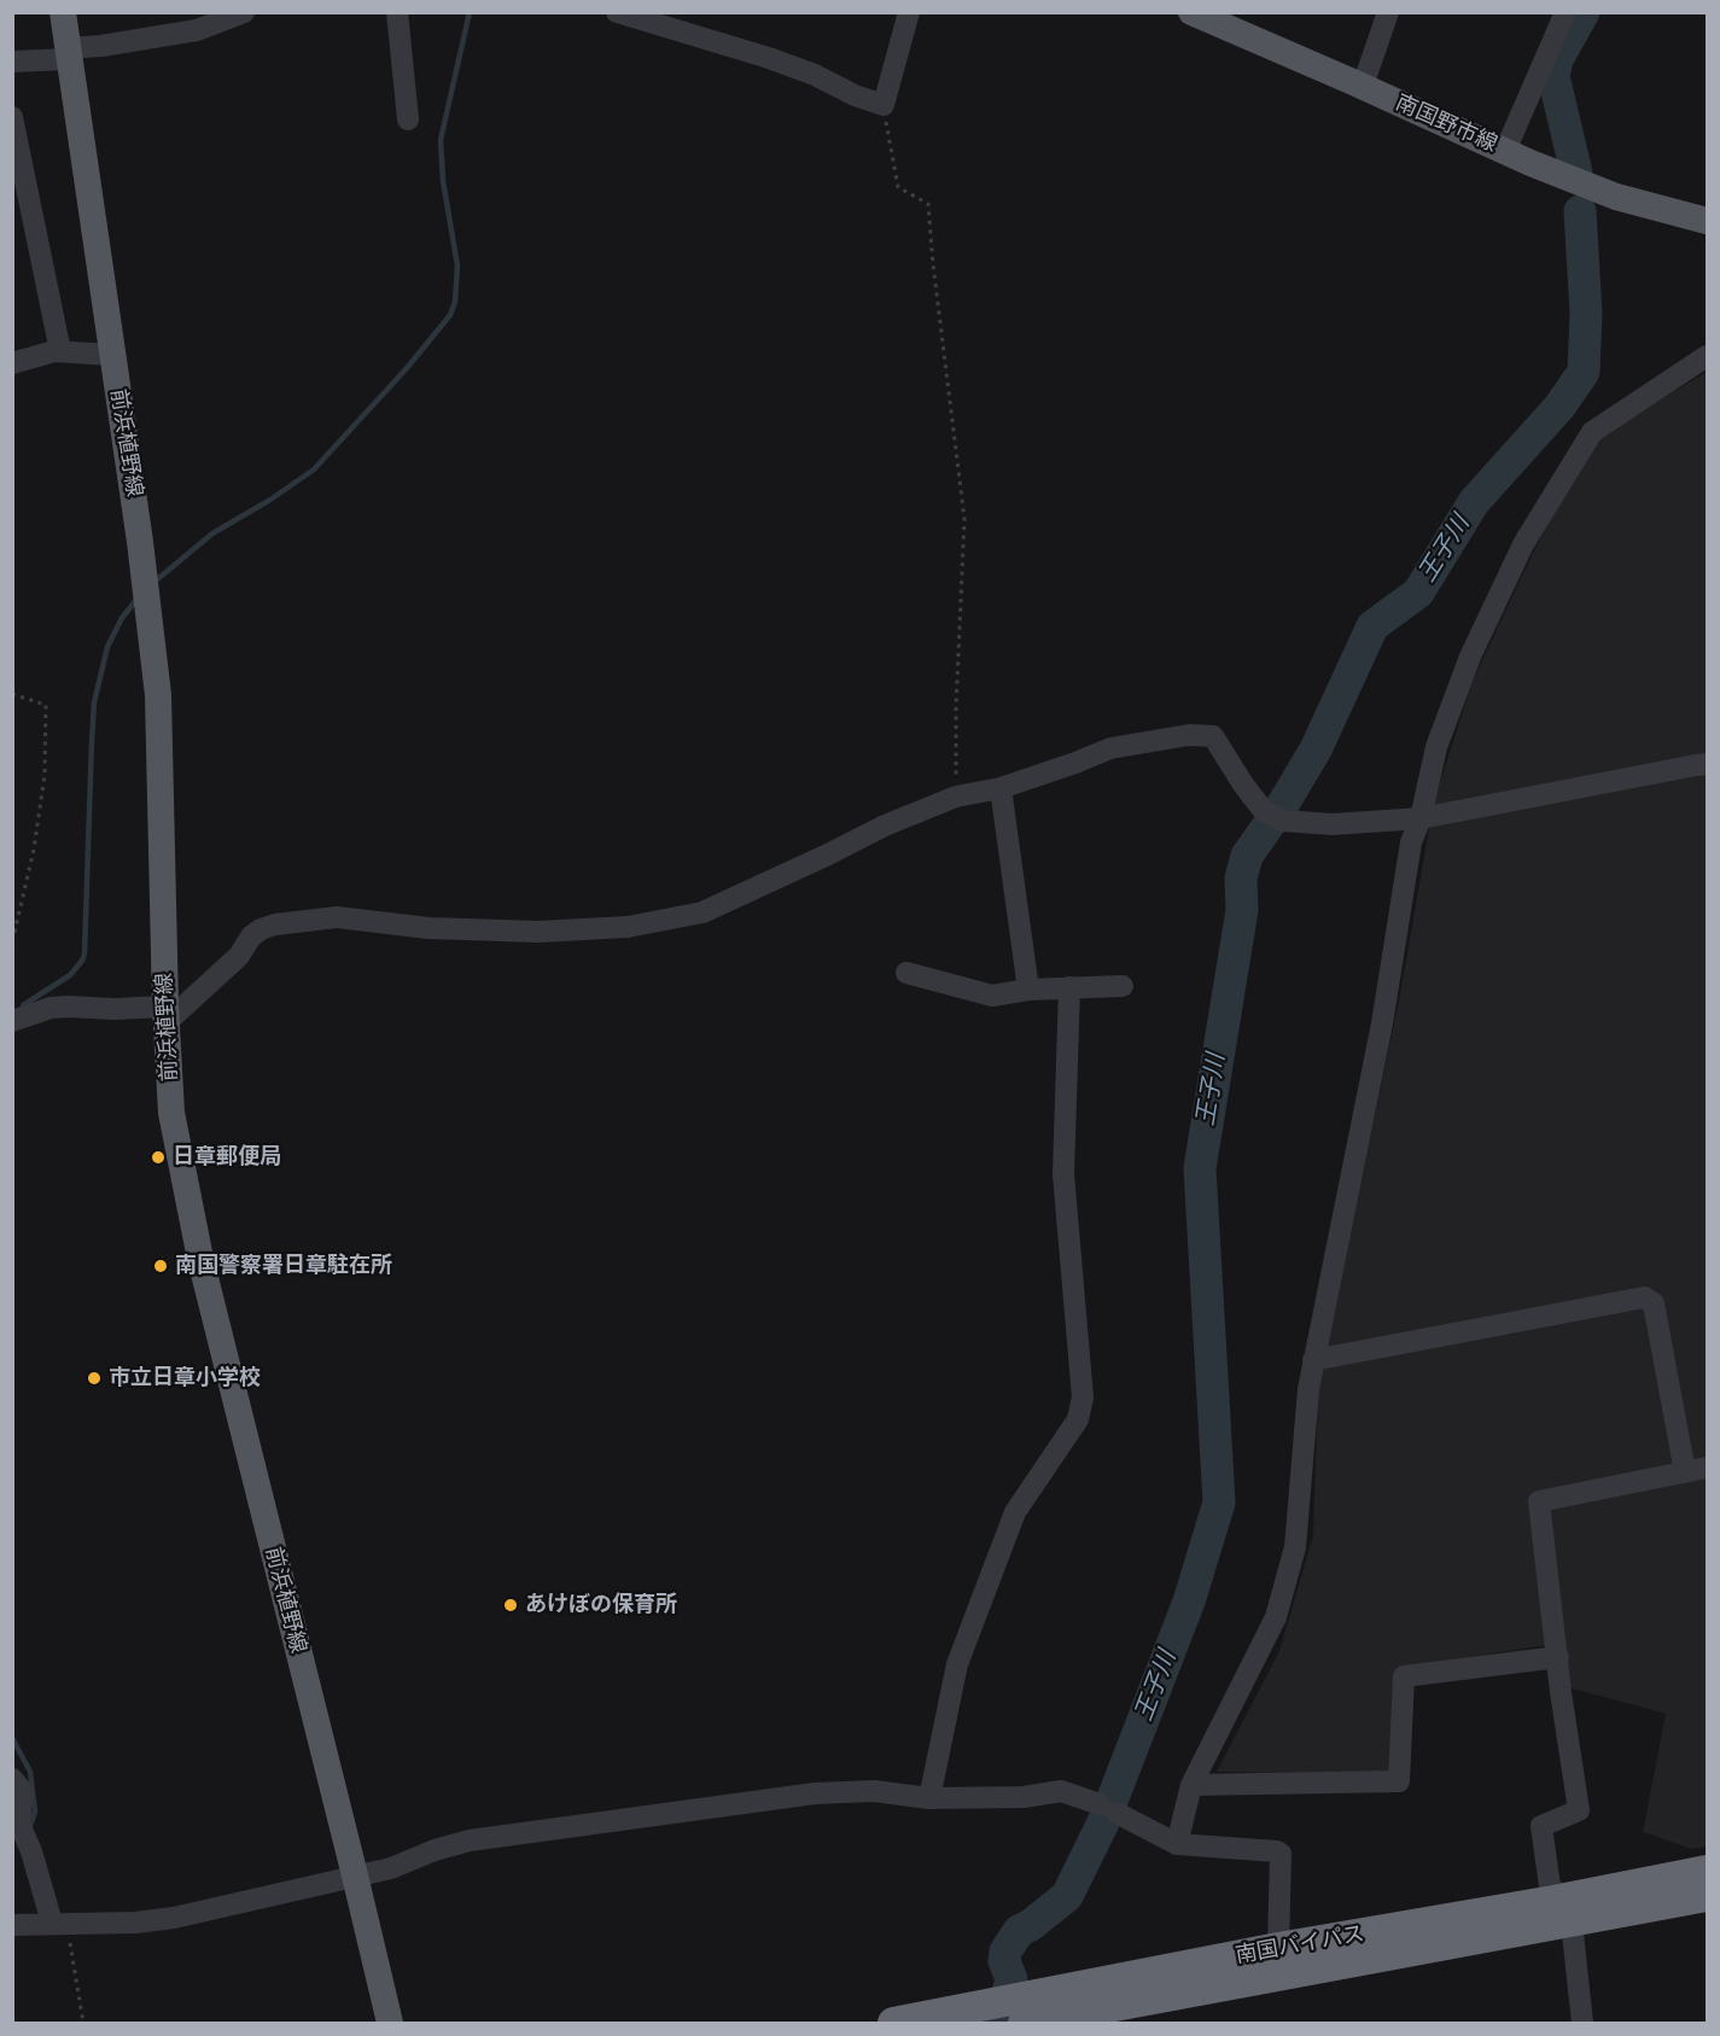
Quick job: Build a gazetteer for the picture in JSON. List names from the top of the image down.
{
  "streets": {
    "highway": ["南国バイパス"],
    "main road": ["南国野市線", "前浜植野線"]
  },
  "water": ["王子川"],
  "places": [
    "日章郵便局",
    "南国警察署日章駐在所",
    "市立日章小学校",
    "あけぼの保育所"
  ]
}
